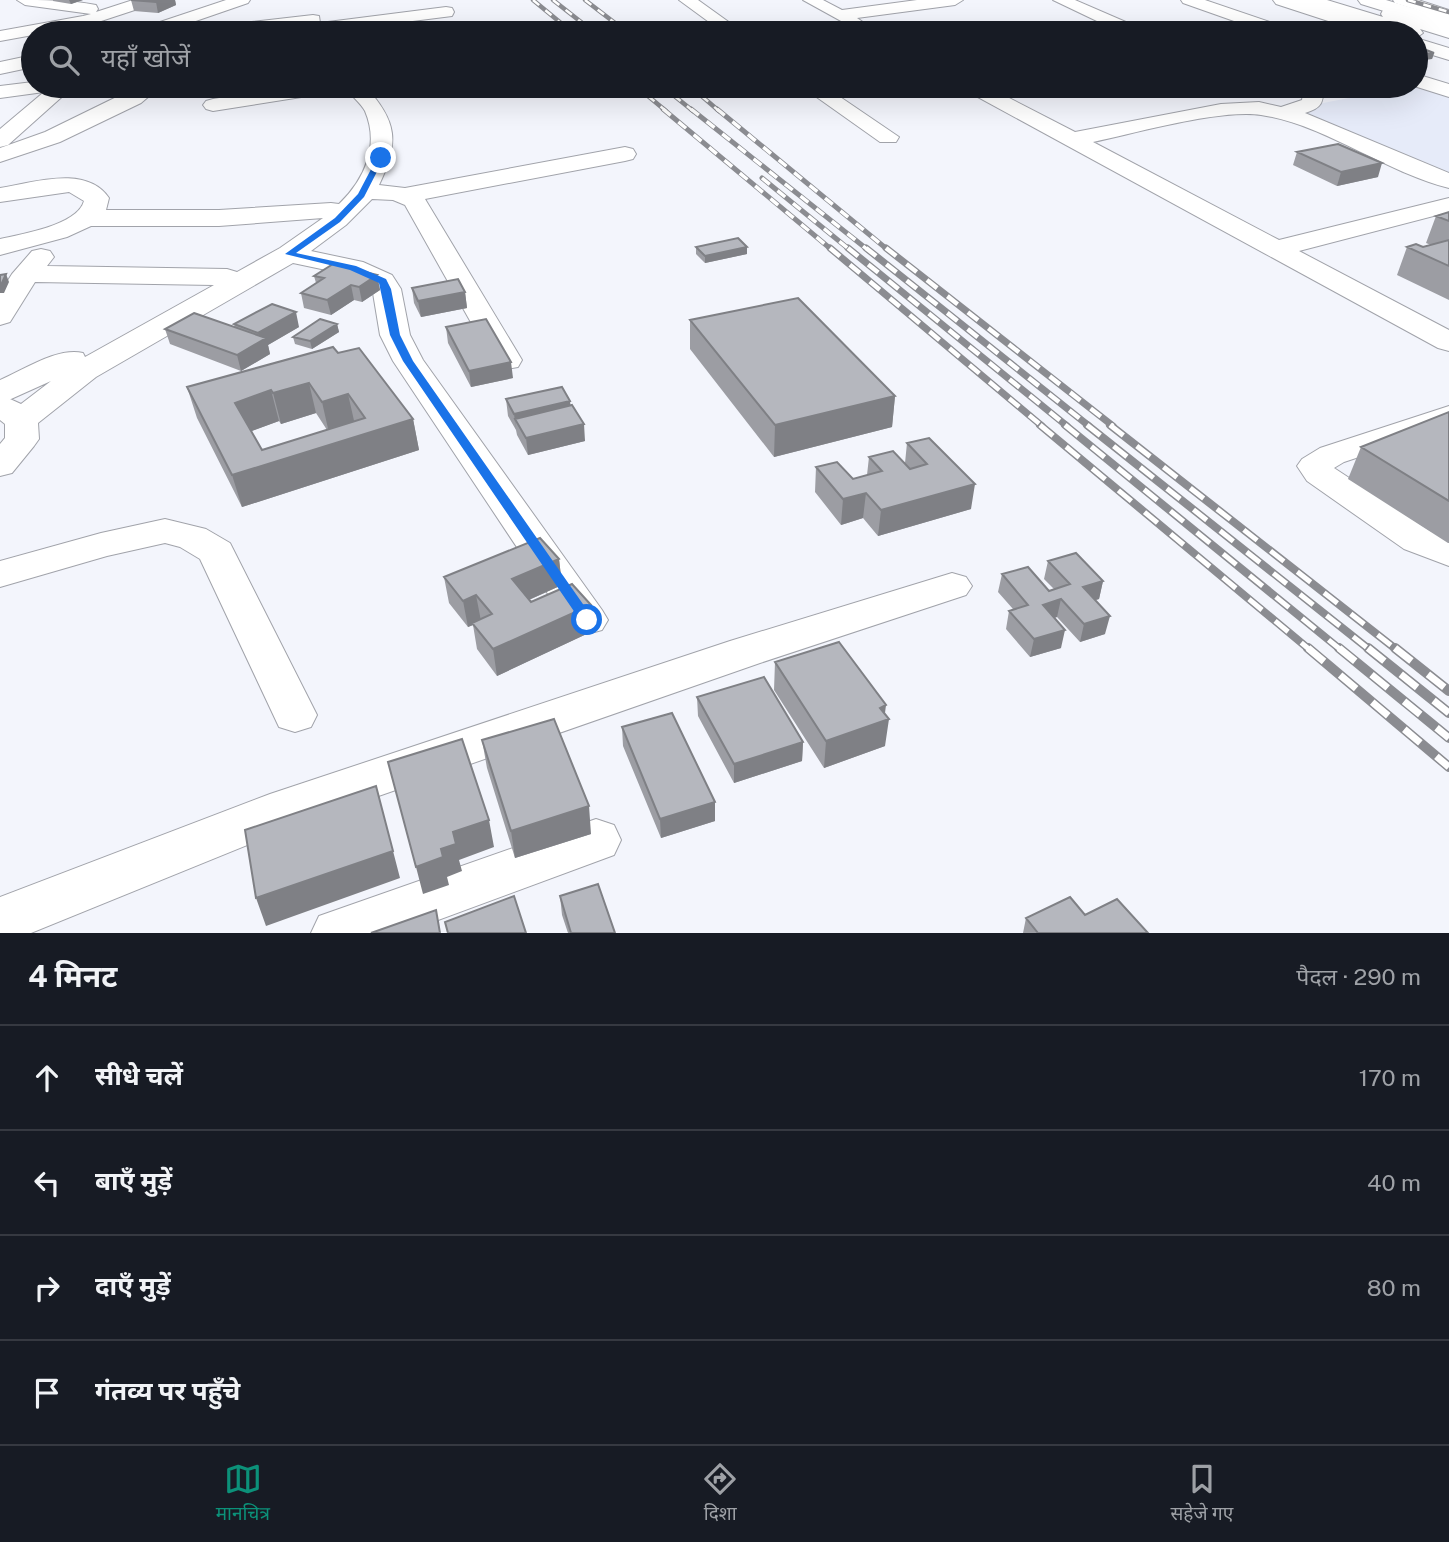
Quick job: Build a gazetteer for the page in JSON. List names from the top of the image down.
{
  "page": {
    "search": "यहाँ खोजें",
    "heading": ["4 मिनट", "पैदल · 290 m"],
    "list": [
      ["सीधे चलें", "170 m"],
      ["बाएँ मुड़ें", "40 m"],
      ["दाएँ मुड़ें", "80 m"],
      "गंतव्य पर पहुँचे"
    ],
    "nav": ["मानचित्र", "दिशा", "सहेजे गए"]
  }
}
